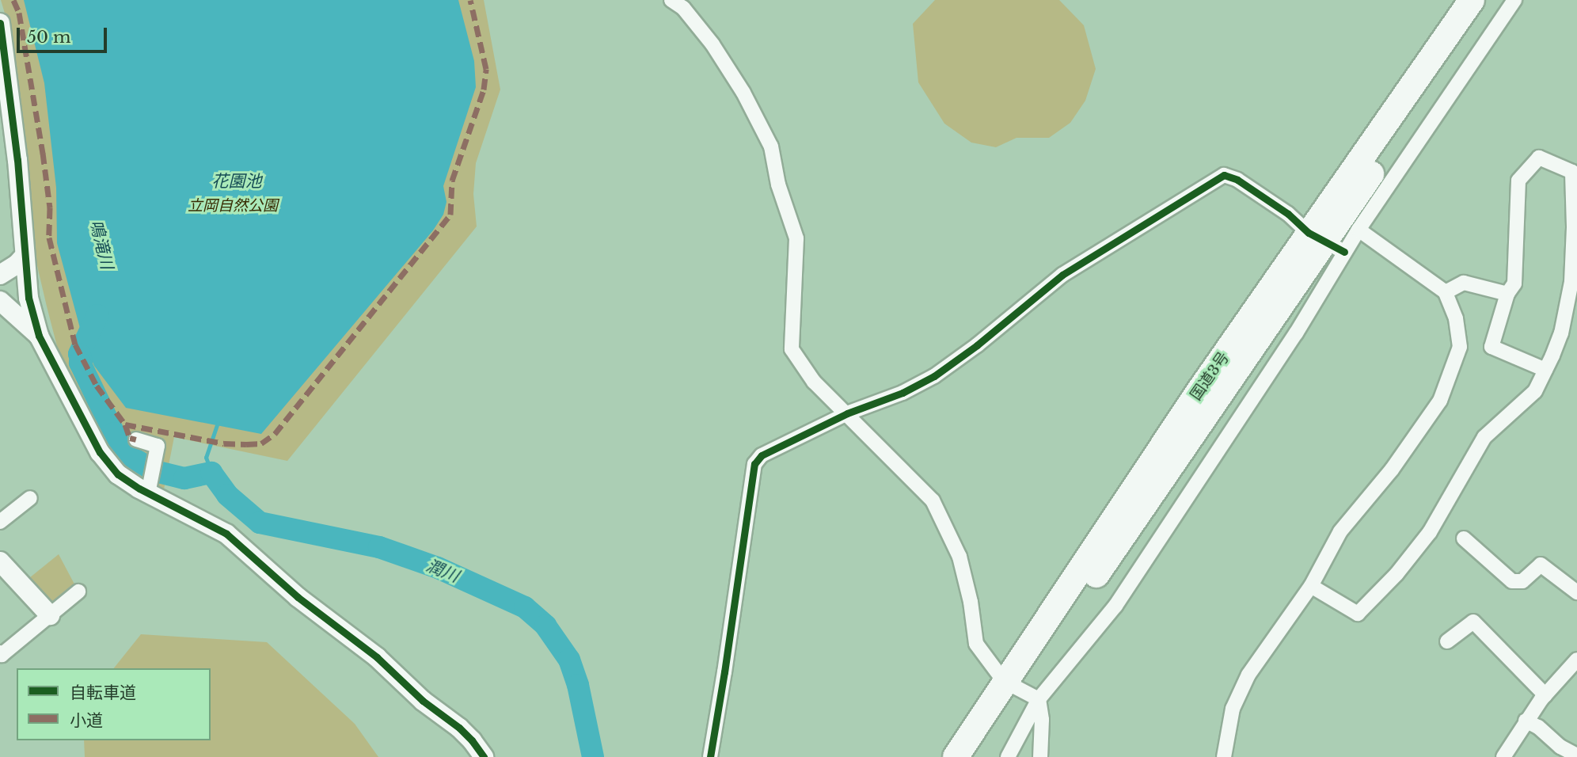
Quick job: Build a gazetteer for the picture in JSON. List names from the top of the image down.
{
  "streets": {
    "highway": ["国道3号"]
  },
  "water": ["花園池", "鳴滝川", "潤川"],
  "parks": ["立岡自然公園"],
  "legend": ["自転車道", "小道"],
  "scale_bar": "50 m"
}
